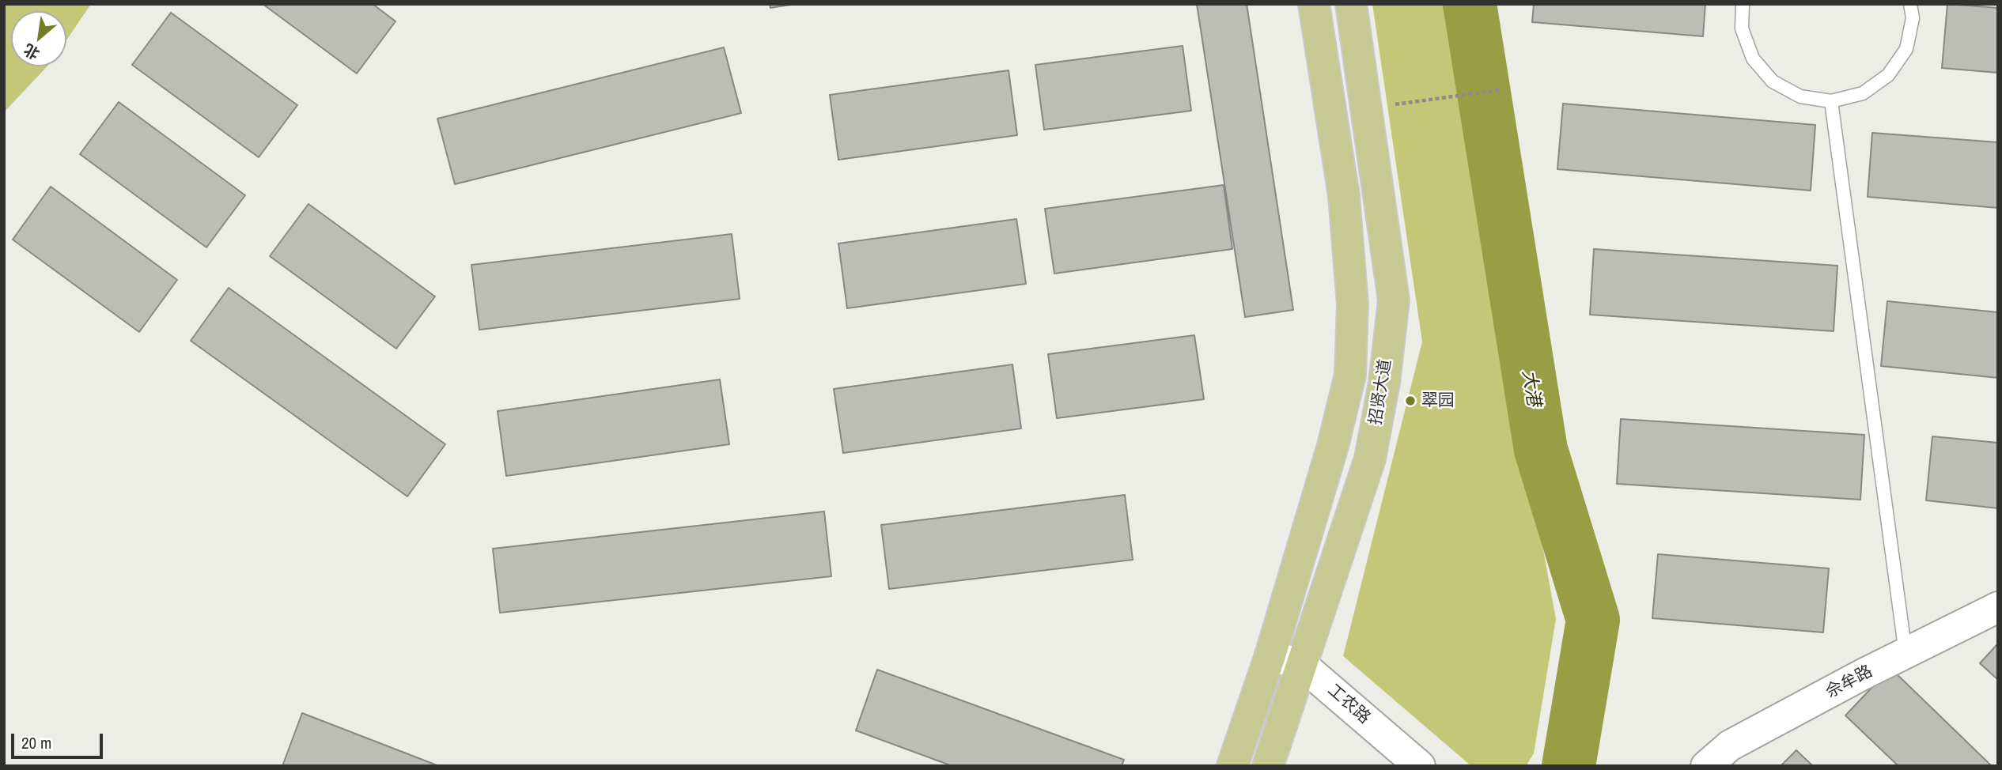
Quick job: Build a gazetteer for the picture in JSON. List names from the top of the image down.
{
  "streets": {
    "main road": ["招贤大道"],
    "street": ["佘牟路", "工农路"]
  },
  "crossings": [
    ["招贤大道", "工农路"]
  ],
  "water": ["大港"],
  "places": ["翠园"],
  "scale_bar": "20 m",
  "north": "bottom left"
}
